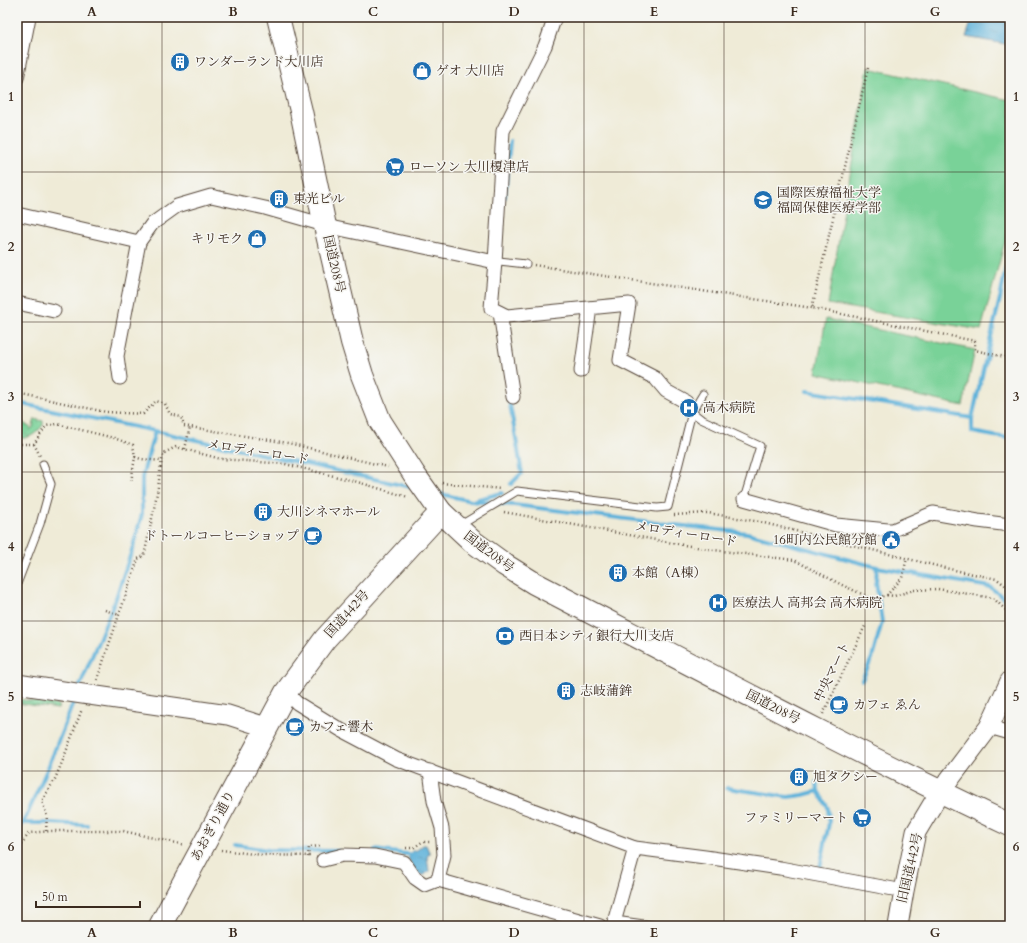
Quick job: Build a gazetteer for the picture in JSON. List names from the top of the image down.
{
  "streets": {
    "highway": ["国道208号", "国道442号", "あおぎり通り"],
    "street": ["旧国道442号"],
    "path": ["メロディーロード", "中央マート"]
  },
  "crossings": [
    ["国道208号", "国道442号"],
    ["国道208号", "中央マート"],
    ["国道208号", "旧国道442号"],
    ["国道442号", "あおぎり通り"]
  ],
  "places": {
    "building": [
      "ワンダーランド大川店",
      "東光ビル",
      "大川シネマホール",
      "本館（A棟）",
      "志岐蒲鉾",
      "旭タクシー"
    ],
    "shop": ["ゲオ 大川店", "キリモク"],
    "supermarket": ["ローソン 大川榎津店", "ファミリーマート"],
    "school or university": ["国際医療福祉大学 福岡保健医療学部"],
    "hospital": ["高木病院", "医療法人 高邦会 高木病院"],
    "cafe": ["ドトールコーヒーショップ", "カフェ ゑん", "カフェ響木"],
    "public building": ["16町内公民館分館"],
    "bank": ["西日本シティ銀行大川支店"]
  },
  "scale_bar": "50 m",
  "grid": {
    "columns": [
      "A",
      "B",
      "C",
      "D",
      "E",
      "F",
      "G"
    ],
    "rows": [
      "1",
      "2",
      "3",
      "4",
      "5",
      "6"
    ]
  }
}
